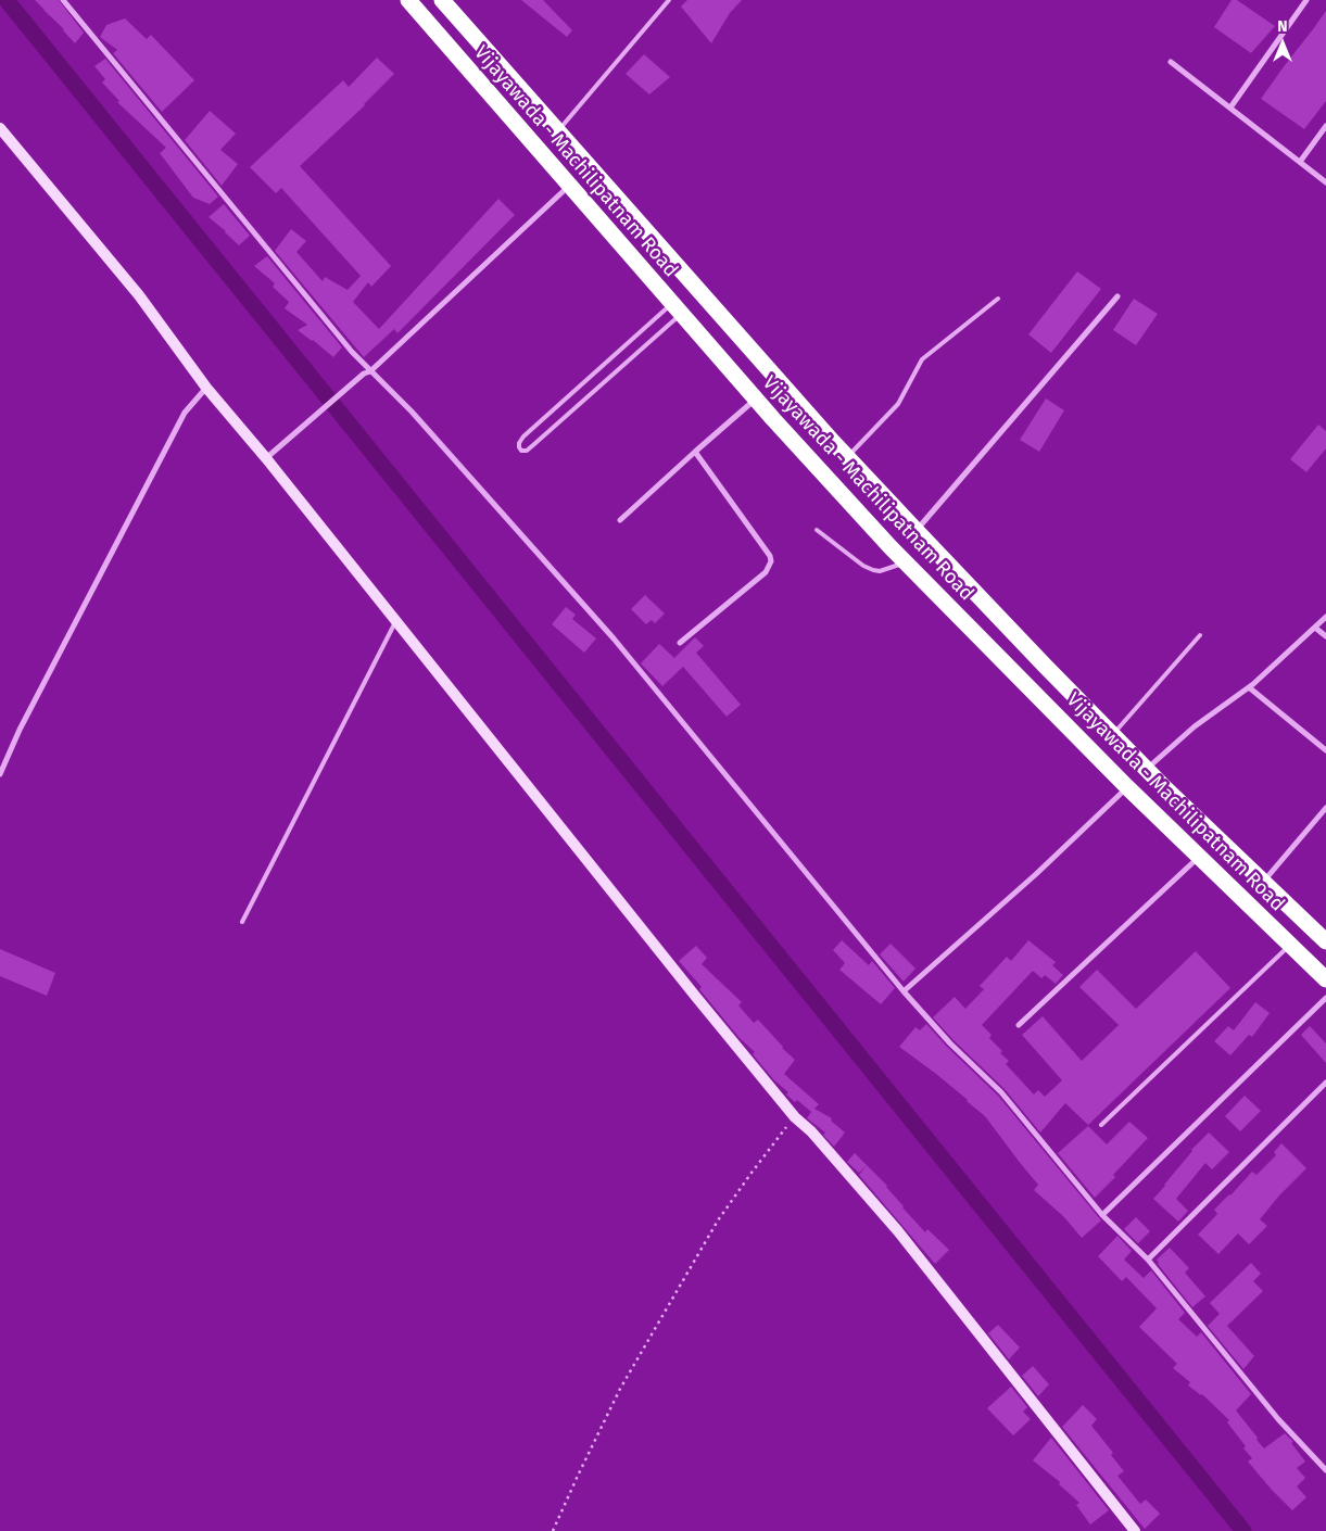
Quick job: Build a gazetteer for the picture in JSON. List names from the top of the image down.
{
  "streets": {
    "highway": ["Vijayawada - Machilipatnam Road"]
  },
  "north": "top"
}
